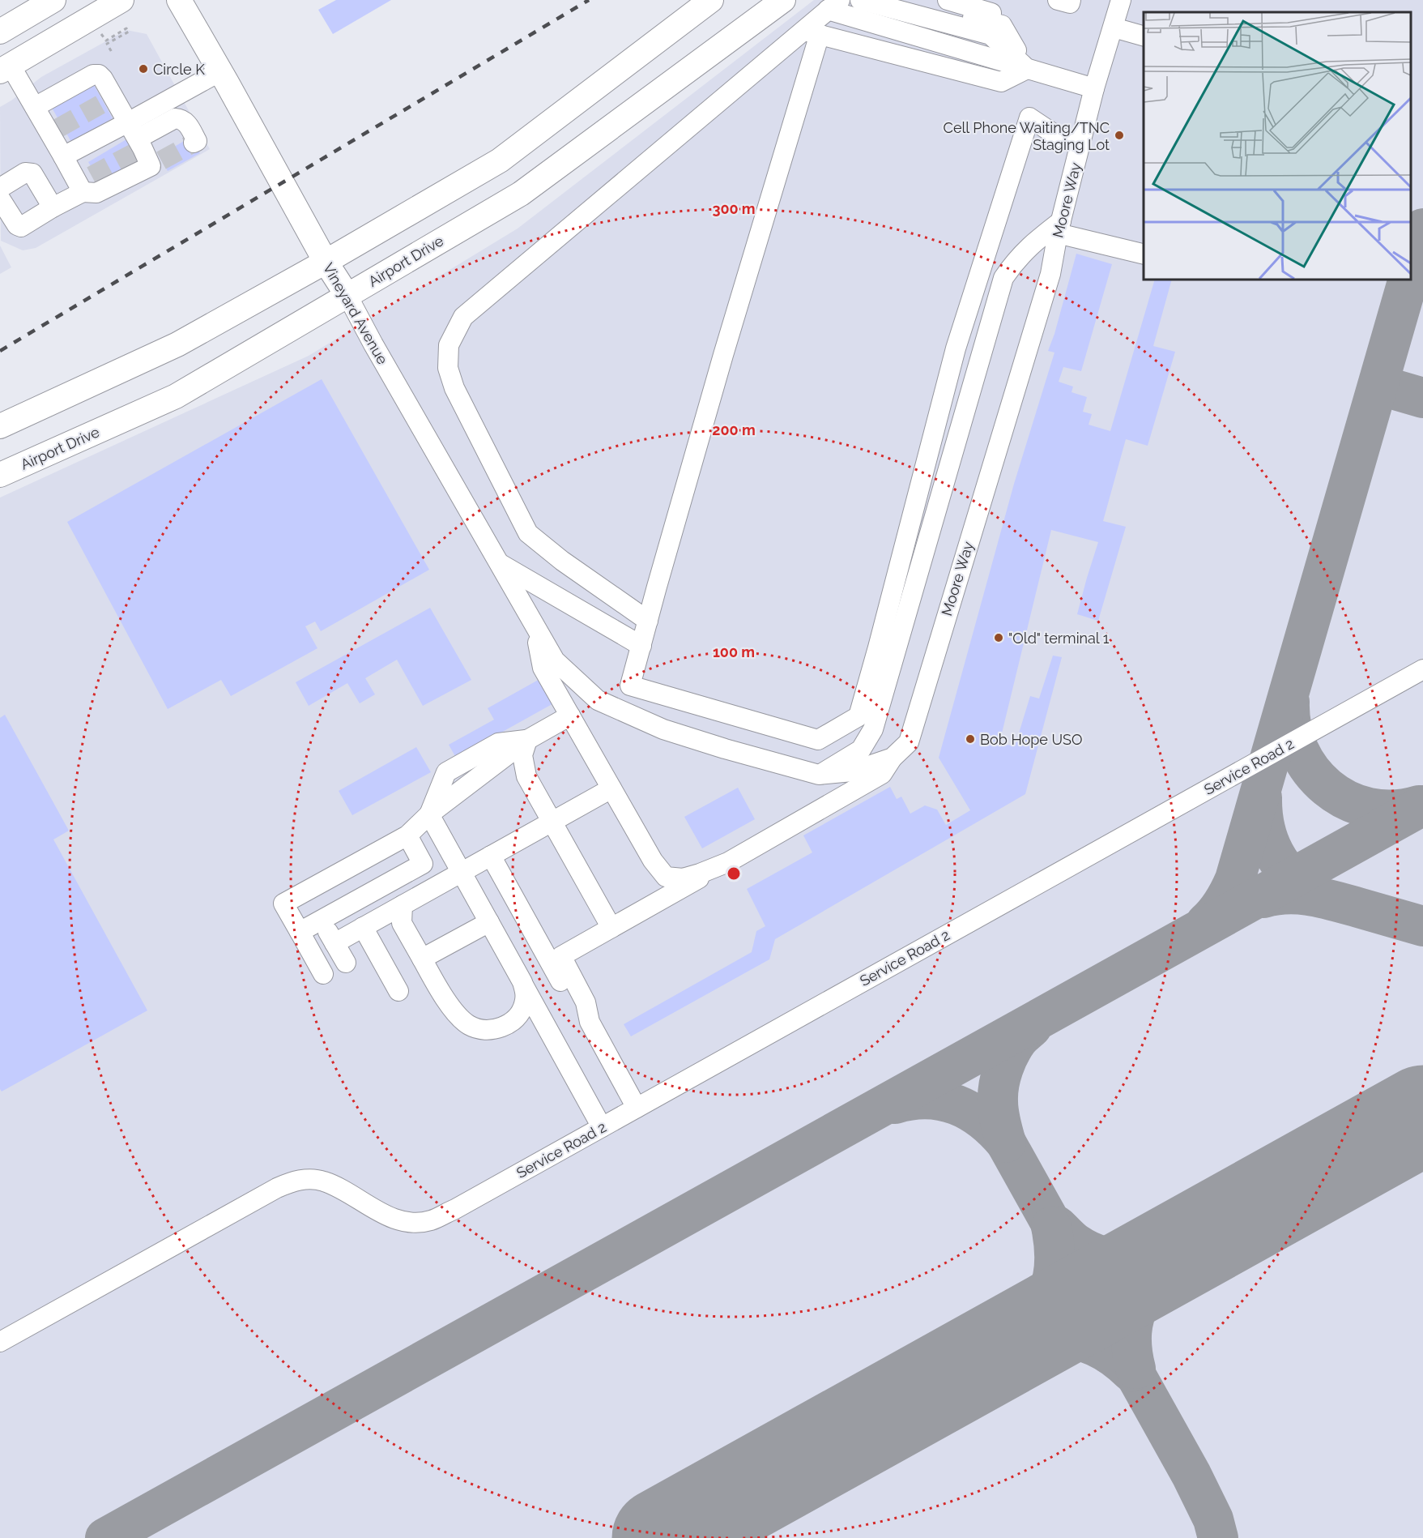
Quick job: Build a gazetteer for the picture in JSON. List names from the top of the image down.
{
  "streets": {
    "main road": ["Airport Drive", "Vineyard Avenue"],
    "street": ["Moore Way", "Service Road 2"]
  },
  "crossings": [
    ["Moore Way", "Vineyard Avenue"],
    ["Airport Drive", "Vineyard Avenue"]
  ],
  "places": [
    "Circle K",
    "Cell Phone Waiting/TNC Staging Lot",
    "\"Old\" terminal 1",
    "Bob Hope USO"
  ],
  "rings": ["300 m", "200 m", "100 m"]
}
